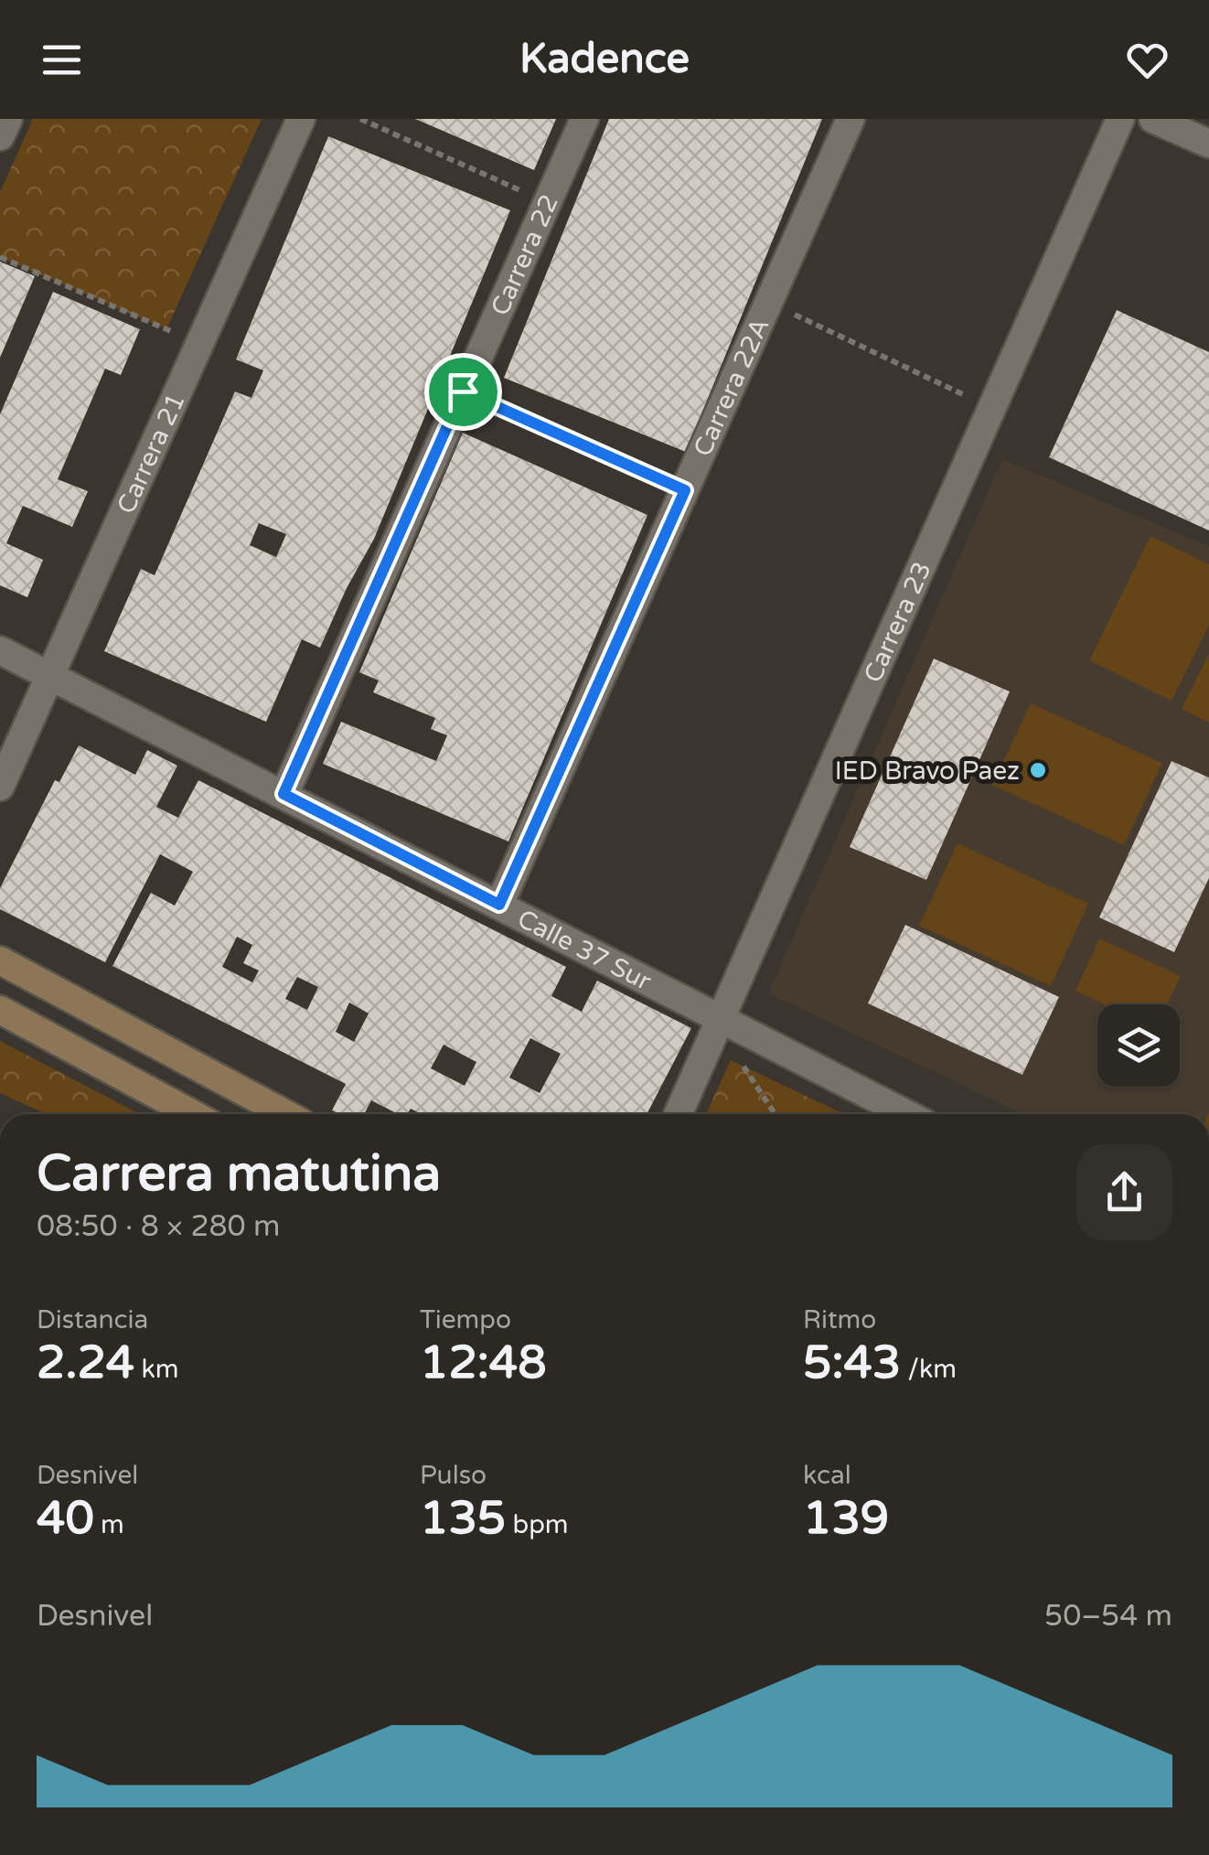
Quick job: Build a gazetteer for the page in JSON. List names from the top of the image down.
{
  "streets": {
    "street": [
      "Carrera 22",
      "Carrera 22A",
      "Carrera 21",
      "Carrera 23",
      "Calle 37 Sur"
    ]
  },
  "crossings": [
    ["Carrera 22", "Calle 37 Sur"],
    ["Carrera 22A", "Calle 37 Sur"],
    ["Carrera 21", "Calle 37 Sur"],
    ["Carrera 23", "Calle 37 Sur"]
  ],
  "places": ["IED Bravo Paez"],
  "page": {
    "header": "Kadence",
    "heading": ["Carrera matutina", "08:50 · 8 × 280 m"],
    "stats": [
      ["Distancia", "2.24 km"],
      ["Tiempo", "12:48"],
      ["Ritmo", "5:43 /km"],
      ["Desnivel", "40 m"],
      ["Pulso", "135 bpm"],
      ["kcal", "139"]
    ],
    "chart": ["Desnivel", "50–54 m"]
  }
}
